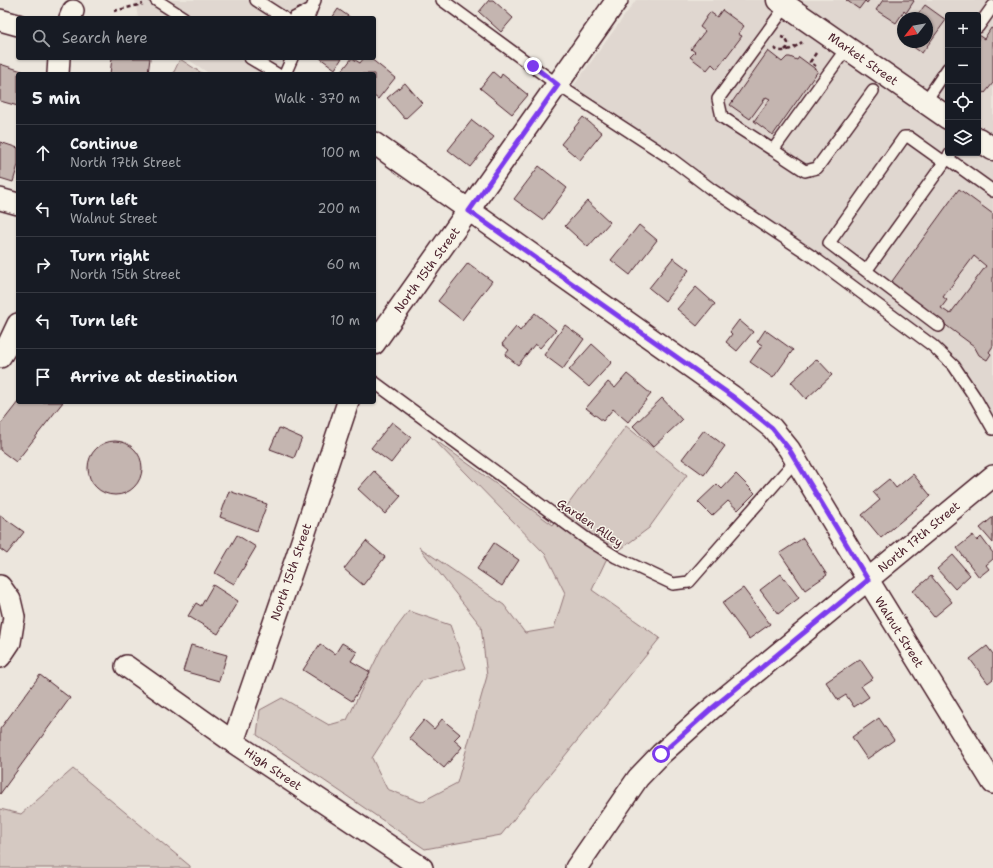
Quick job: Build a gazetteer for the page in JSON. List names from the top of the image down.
{
  "streets": {
    "main road": ["Market Street"],
    "street": [
      "North 15th Street",
      "North 17th Street",
      "Walnut Street",
      "High Street"
    ],
    "lane": ["Garden Alley"]
  },
  "crossings": [
    ["North 15th Street", "Walnut Street"],
    ["North 15th Street", "High Street"],
    ["Garden Alley", "Walnut Street"],
    ["North 17th Street", "Walnut Street"]
  ],
  "north": "bottom left",
  "page": {
    "map_buttons": ["+", "−"],
    "search": "Search here",
    "heading": ["5 min", "Walk · 370 m"],
    "list": [
      ["Continue", "North 17th Street", "100 m"],
      ["Turn left", "Walnut Street", "200 m"],
      ["Turn right", "North 15th Street", "60 m"],
      ["Turn left", "10 m"],
      "Arrive at destination"
    ]
  }
}
